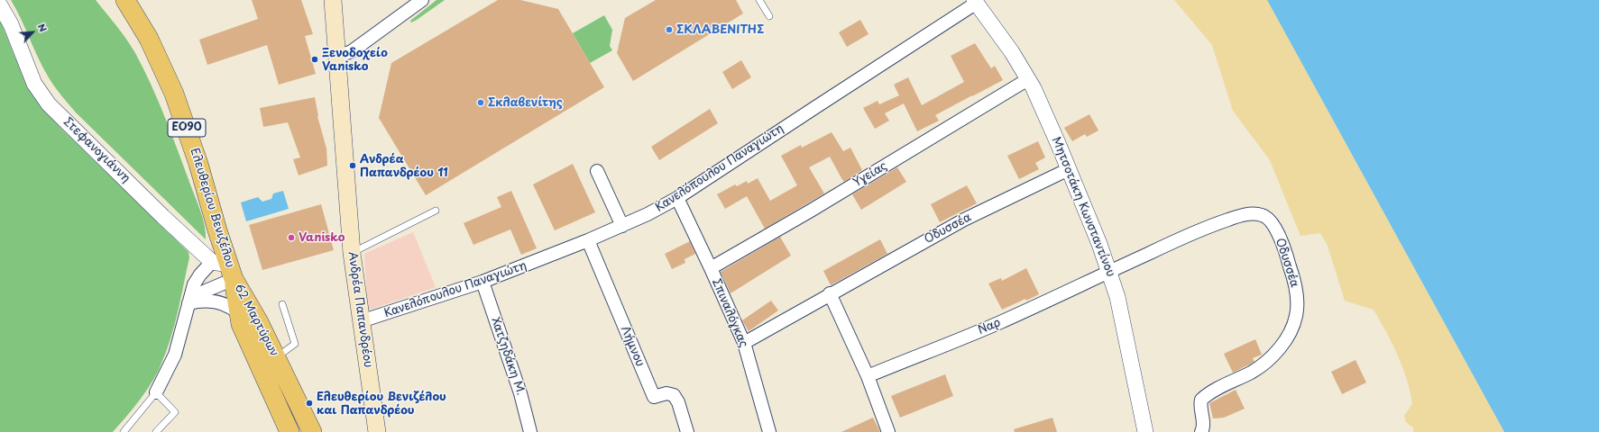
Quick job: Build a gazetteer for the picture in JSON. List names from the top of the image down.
{
  "streets": {
    "main road": [
      "ΕΟ90",
      "Ελευθερίου Βενιζέλου",
      "Ανδρέα Παπανδρέου",
      "62 Μαρτύρων"
    ],
    "street": [
      "Στεφανογιάννη",
      "Κανελόπουλου Παναγιώτη",
      "Υγείας",
      "Μητσοτάκη Κωνσταντίνου",
      "Οδυσσέα",
      "Σπιναλόγκας",
      "Ναρ",
      "Λήμνου",
      "Χατζηδάκη Μ."
    ]
  },
  "crossings": [
    ["Στεφανογιάννη", "Ελευθερίου Βενιζέλου"],
    ["Στεφανογιάννη", "62 Μαρτύρων"],
    ["Κανελόπουλου Παναγιώτη", "Μητσοτάκη Κωνσταντίνου"],
    ["Κανελόπουλου Παναγιώτη", "Ανδρέα Παπανδρέου"],
    ["Κανελόπουλου Παναγιώτη", "Σπιναλόγκας"],
    ["Κανελόπουλου Παναγιώτη", "Λήμνου"],
    ["Κανελόπουλου Παναγιώτη", "Χατζηδάκη Μ."],
    ["Υγείας", "Μητσοτάκη Κωνσταντίνου"],
    ["Υγείας", "Σπιναλόγκας"],
    ["Μητσοτάκη Κωνσταντίνου", "Οδυσσέα"],
    ["Μητσοτάκη Κωνσταντίνου", "Ναρ"],
    ["Ελευθερίου Βενιζέλου", "62 Μαρτύρων"],
    ["Οδυσσέα", "Σπιναλόγκας"],
    ["Οδυσσέα", "Ναρ"]
  ],
  "places": [
    "ΣΚΛΑΒΕΝΙΤΗΣ",
    "Ξενοδοχείο Vanisko",
    "Σκλαβενίτης",
    "Ανδρέα Παπανδρέου 11",
    "Vanisko",
    "Ελευθερίου Βενιζέλου και Παπανδρέου"
  ],
  "north": "top right"
}
